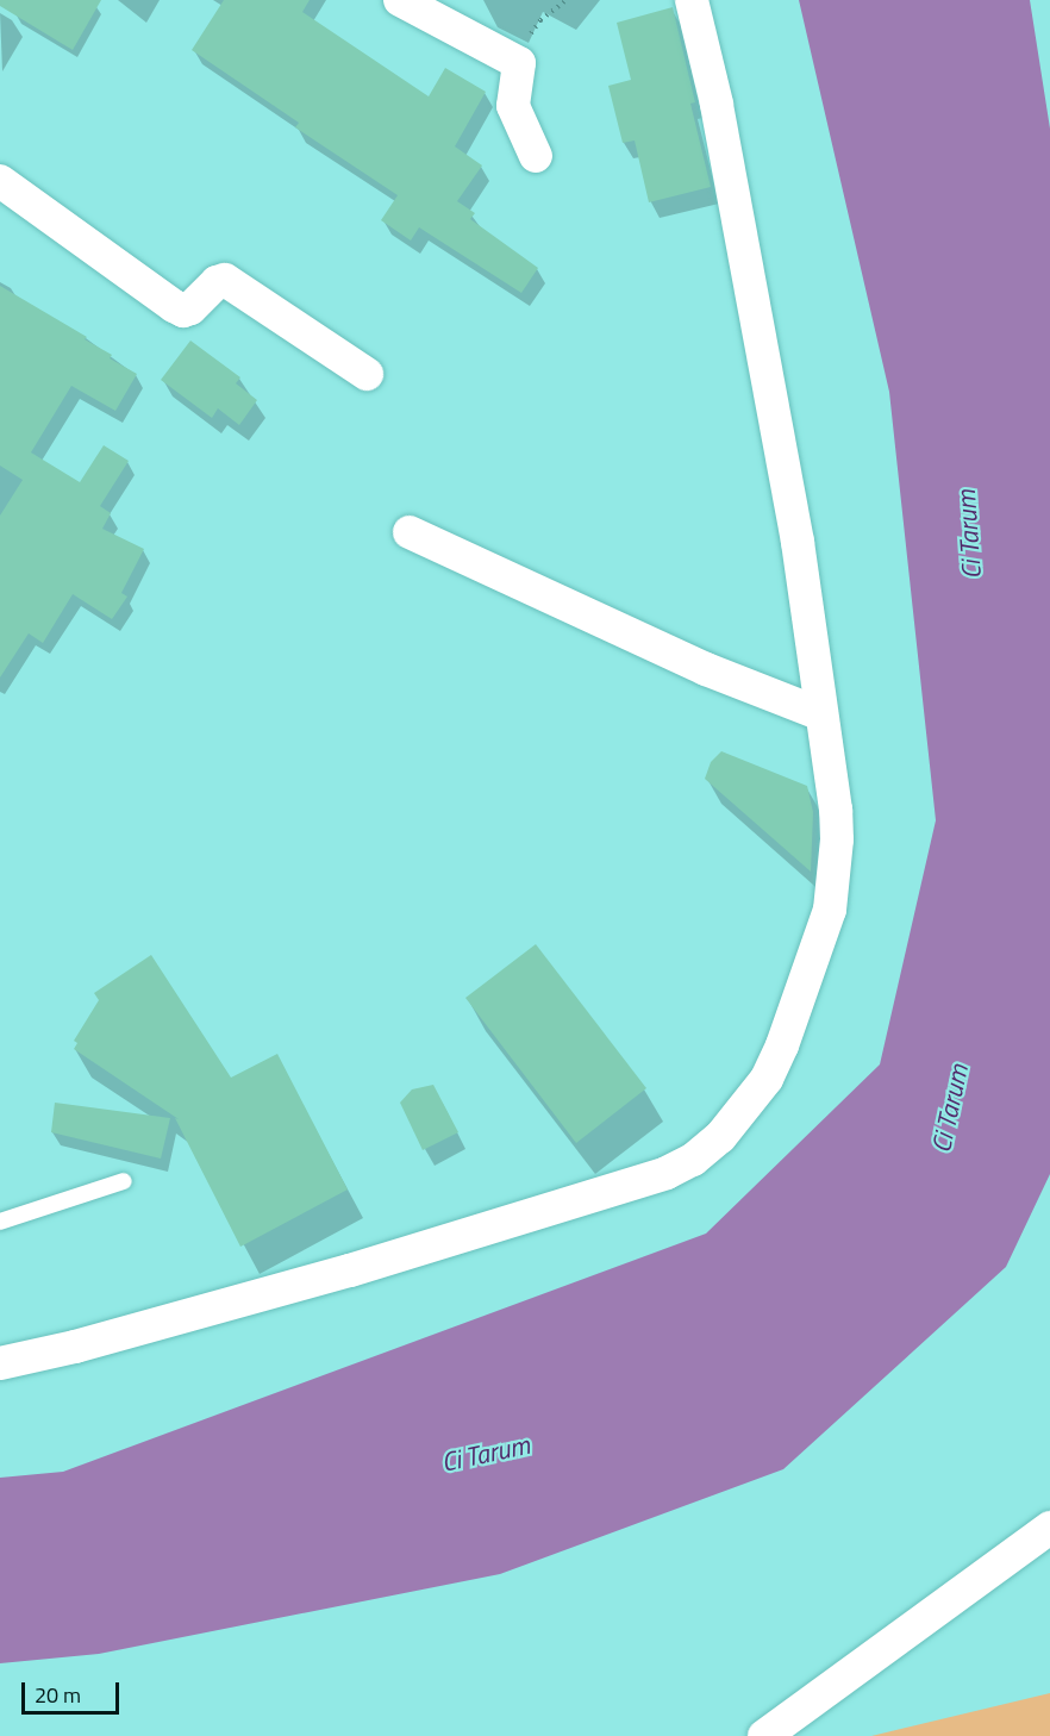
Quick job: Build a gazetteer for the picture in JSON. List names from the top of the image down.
{
  "water": ["Ci Tarum"],
  "scale_bar": "20 m"
}
